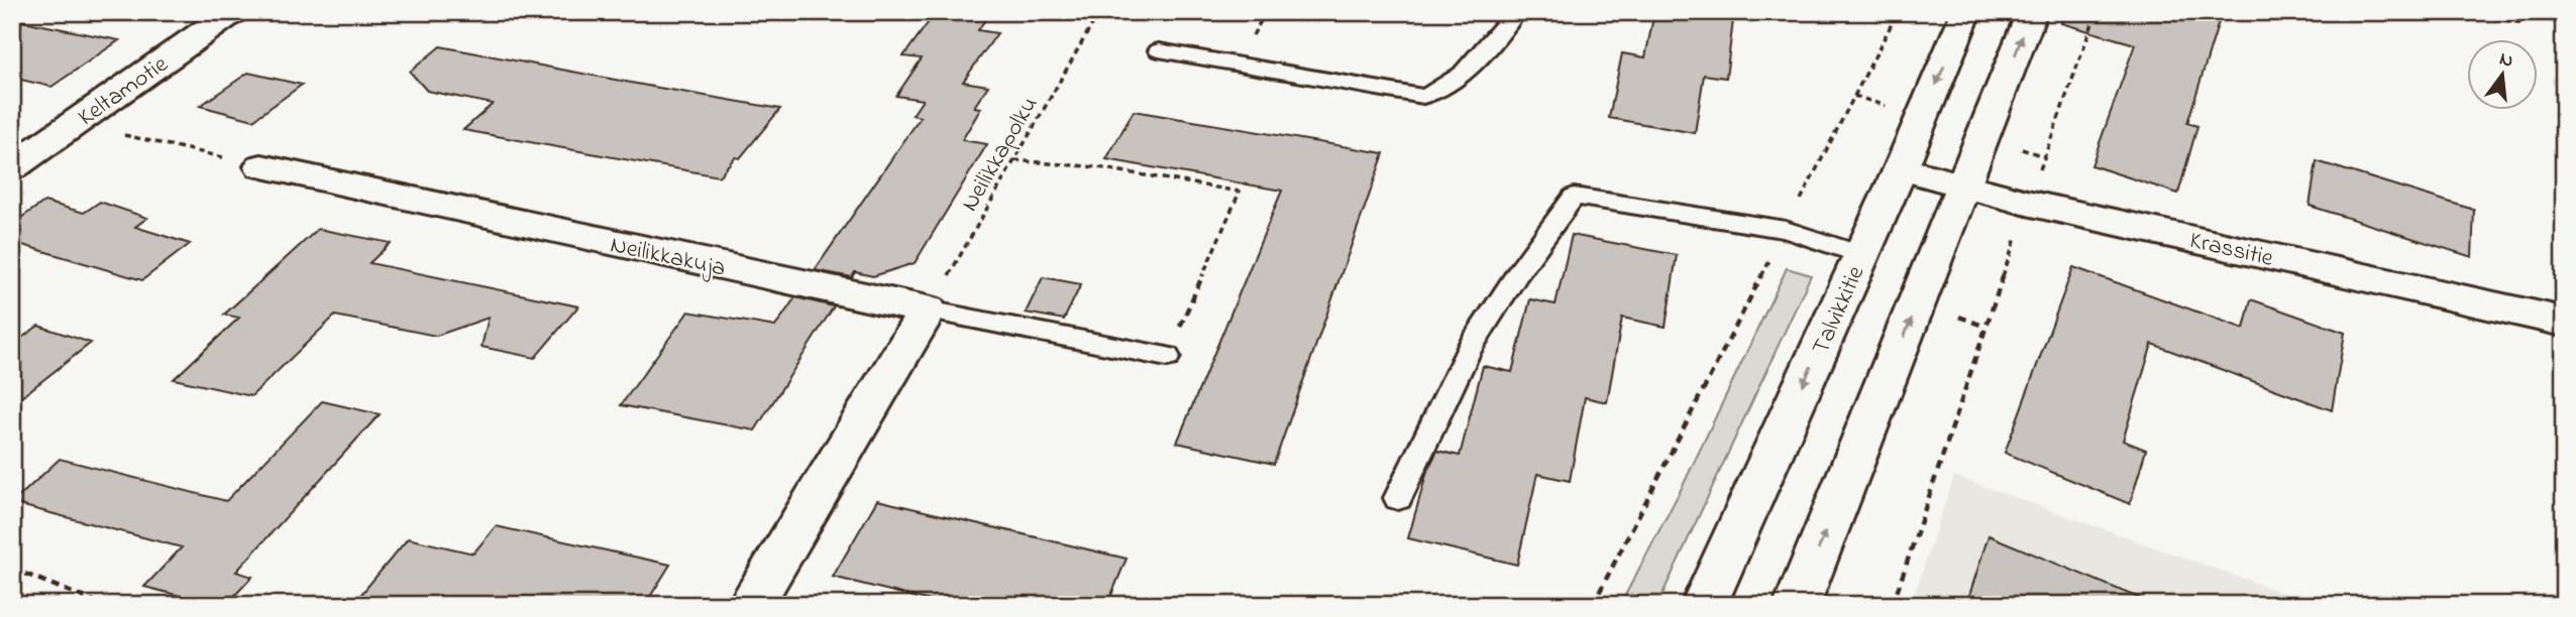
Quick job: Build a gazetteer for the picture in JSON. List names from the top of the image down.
{
  "streets": {
    "street": [
      "Keltamotie",
      "Krassitie",
      "Neilikkakuja",
      "Talvikkitie"
    ],
    "path": ["Neilikkapolku"]
  },
  "crossings": [
    ["Neilikkapolku", "Neilikkakuja"],
    ["Krassitie", "Talvikkitie"]
  ],
  "north": "top"
}
